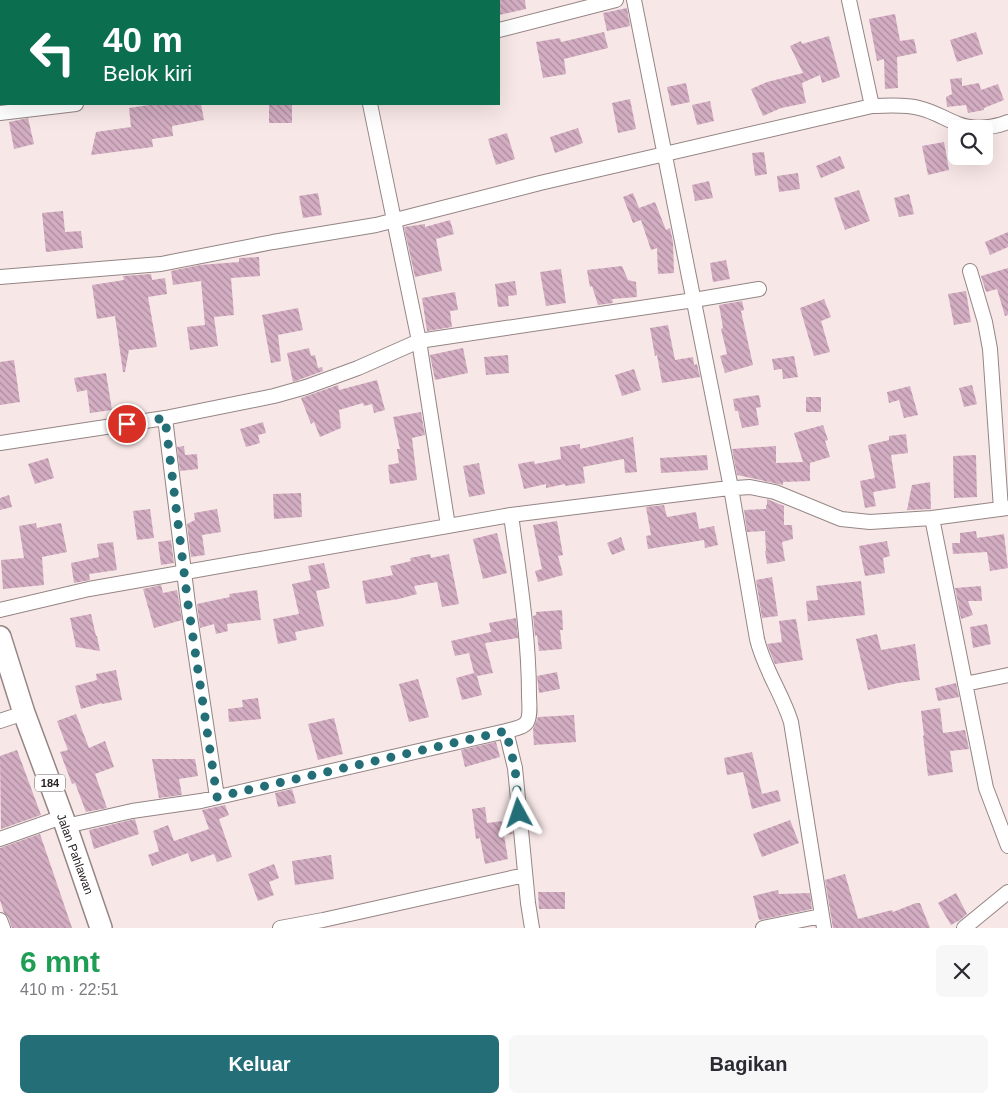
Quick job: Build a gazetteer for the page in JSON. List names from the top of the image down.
{
  "streets": {
    "main road": ["184", "Jalan Pahlawan"]
  },
  "page": {
    "turn": ["40 m", "Belok kiri"],
    "heading": ["6 mnt", "410 m · 22:51"],
    "buttons": ["Keluar", "Bagikan"]
  }
}
